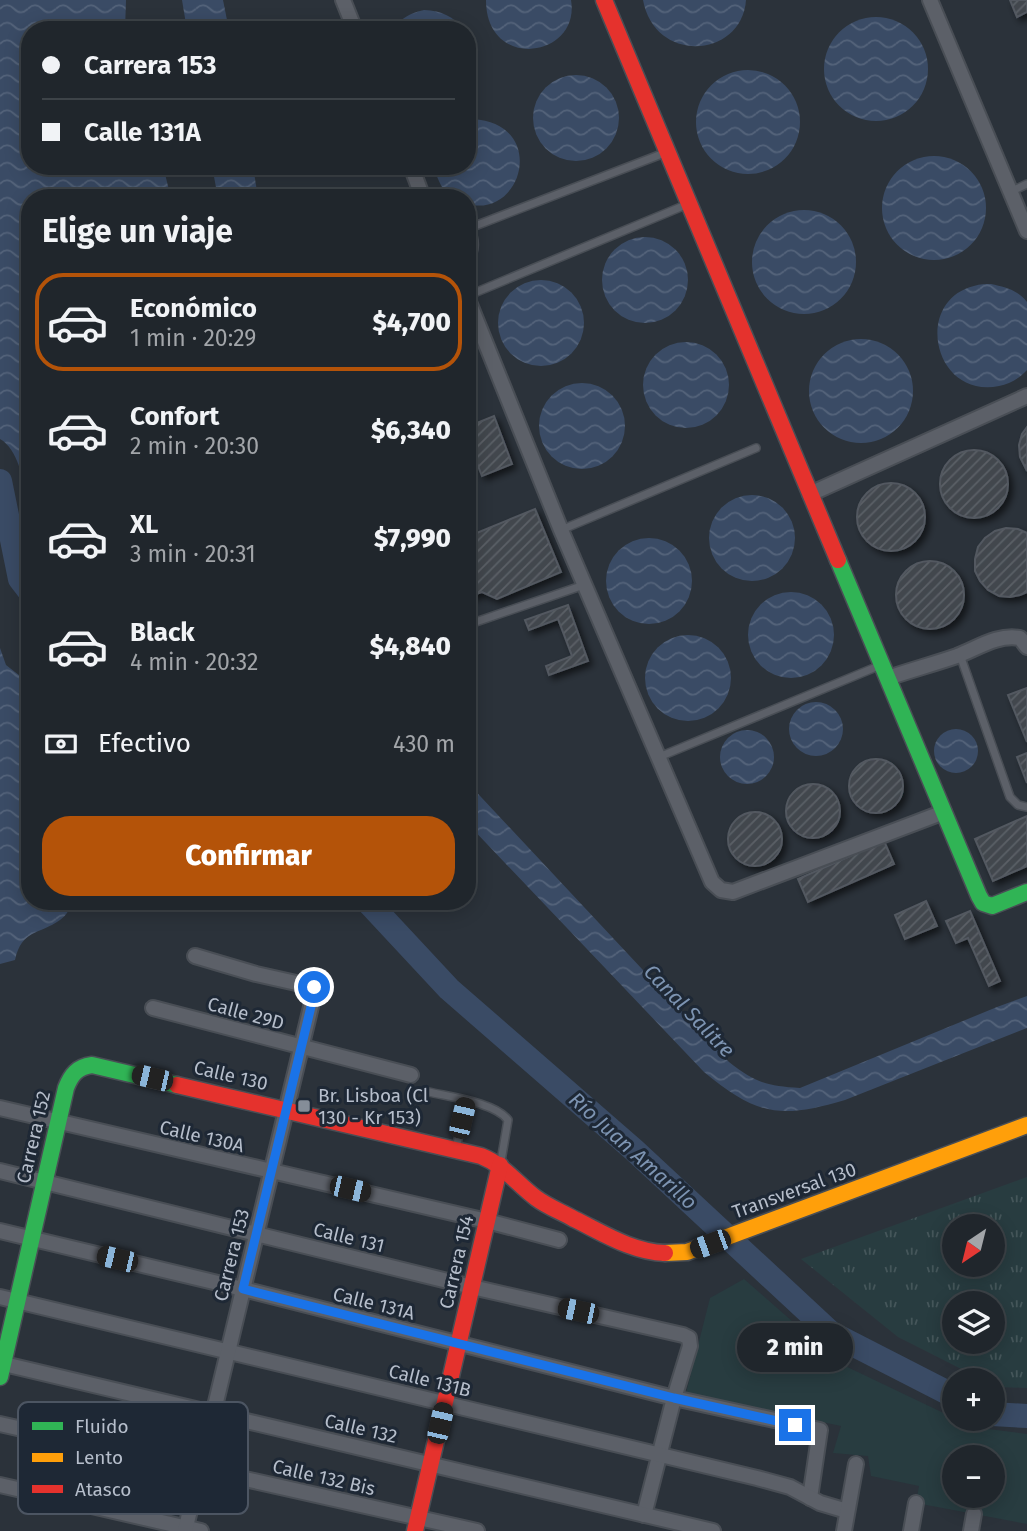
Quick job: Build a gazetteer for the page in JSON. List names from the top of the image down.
{
  "streets": {
    "main road": [
      "Calle 130",
      "Carrera 152",
      "Transversal 130",
      "Carrera 154"
    ],
    "street": [
      "Calle 29D",
      "Calle 130A",
      "Calle 131",
      "Carrera 153",
      "Calle 131A",
      "Calle 131B",
      "Calle 132",
      "Calle 132 Bis"
    ]
  },
  "crossings": [
    ["Calle 29D", "Carrera 153"],
    ["Calle 130", "Carrera 152"],
    ["Calle 130", "Transversal 130"],
    ["Calle 130", "Carrera 153"],
    ["Calle 130", "Carrera 154"],
    ["Calle 130A", "Carrera 152"],
    ["Calle 130A", "Transversal 130"],
    ["Calle 130A", "Carrera 153"],
    ["Calle 130A", "Carrera 154"],
    ["Carrera 152", "Calle 131"],
    ["Carrera 152", "Calle 131A"],
    ["Carrera 152", "Calle 131B"],
    ["Carrera 152", "Calle 132"],
    ["Transversal 130", "Carrera 154"],
    ["Calle 131", "Carrera 153"],
    ["Calle 131", "Carrera 154"],
    ["Calle 131", "Calle 131A"],
    ["Carrera 153", "Calle 131A"],
    ["Carrera 153", "Calle 131B"],
    ["Carrera 154", "Calle 131A"],
    ["Carrera 154", "Calle 131B"],
    ["Carrera 154", "Calle 132"],
    ["Carrera 154", "Calle 132 Bis"],
    ["Calle 131A", "Calle 131B"]
  ],
  "water": ["Canal Salitre", "Río Juan Amarillo"],
  "places": {
    "transit": ["Br. Lisboa (Cl 130 - Kr 153)"]
  },
  "legend": ["Fluido", "Lento", "Atasco"],
  "north": "bottom left",
  "page": {
    "banner": ["Carrera 153", "Calle 131A"],
    "heading": "Elige un viaje",
    "list": [
      {
        "name": "Económico",
        "note": "1 min · 20:29",
        "value": "$4,700"
      },
      {
        "name": "Confort",
        "note": "2 min · 20:30",
        "value": "$6,340"
      },
      {
        "name": "XL",
        "note": "3 min · 20:31",
        "value": "$7,990"
      },
      {
        "name": "Black",
        "note": "4 min · 20:32",
        "value": "$4,840"
      }
    ],
    "pay": ["Efectivo", "430 m"],
    "buttons": "Confirmar",
    "map_buttons": ["+", "−"],
    "bubble": "2 min"
  }
}
